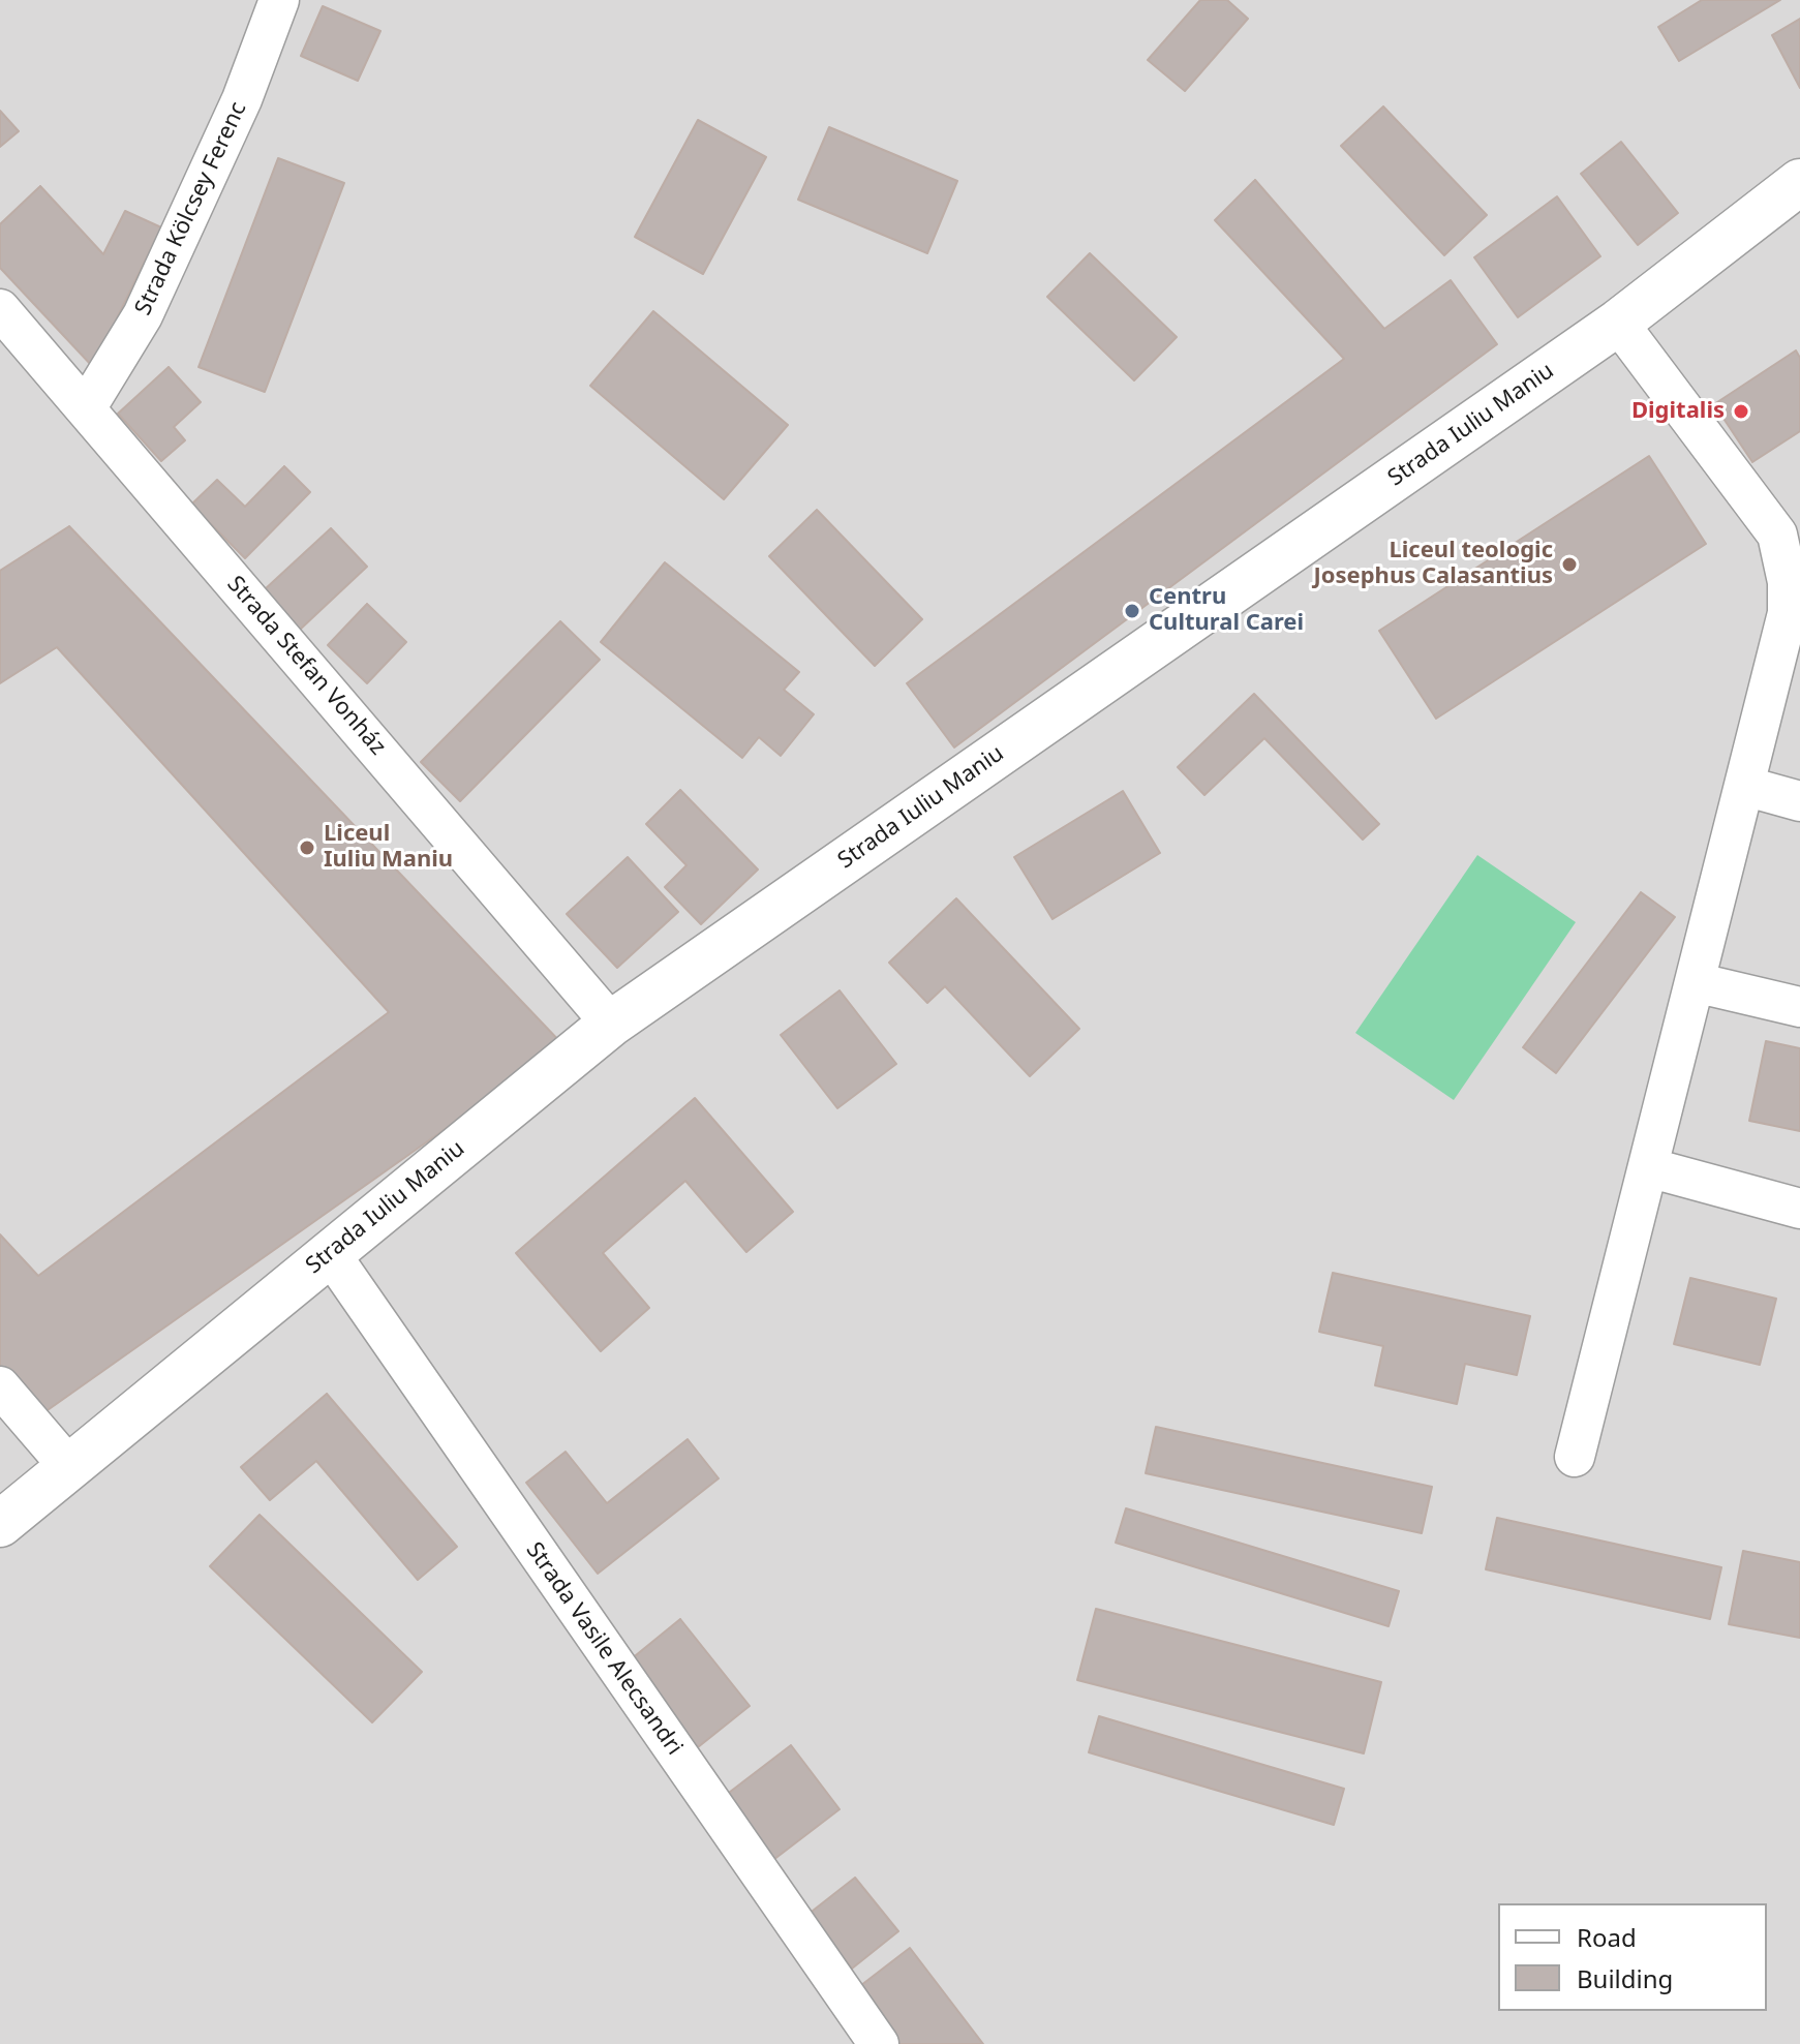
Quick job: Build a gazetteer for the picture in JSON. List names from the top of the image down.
{
  "streets": {
    "street": [
      "Strada Kölcsey Ferenc",
      "Strada Iuliu Maniu",
      "Strada Stefan Vonház",
      "Strada Vasile Alecsandri"
    ]
  },
  "crossings": [
    ["Strada Kölcsey Ferenc", "Strada Stefan Vonház"],
    ["Strada Iuliu Maniu", "Strada Stefan Vonház"],
    ["Strada Iuliu Maniu", "Strada Vasile Alecsandri"]
  ],
  "places": [
    "Digitalis",
    "Liceul teologic Josephus Calasantius",
    "Centru Cultural Carei",
    "Liceul Iuliu Maniu"
  ],
  "legend": ["Road", "Building"]
}
